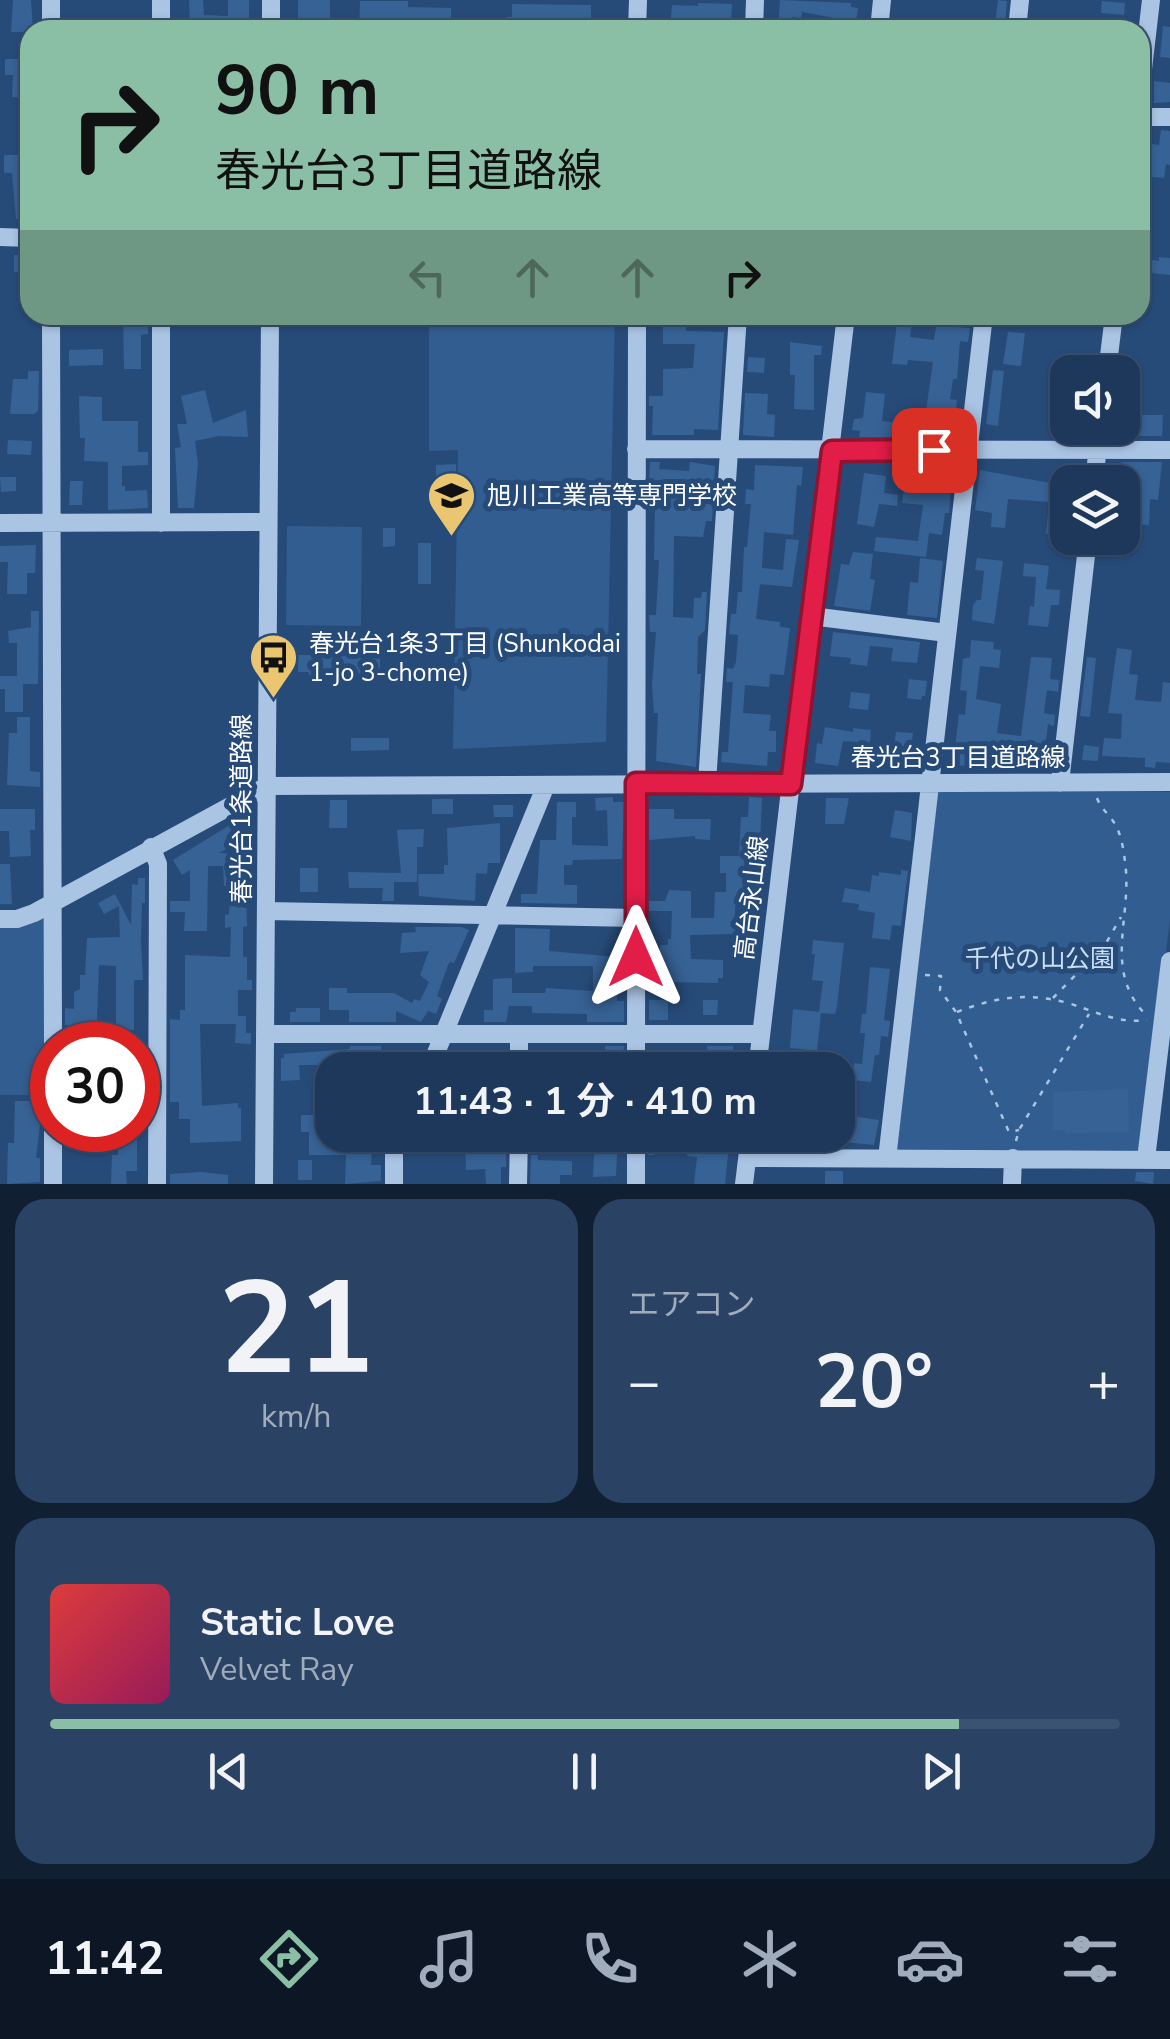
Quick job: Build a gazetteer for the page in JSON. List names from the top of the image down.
{
  "streets": {
    "street": ["春光台3丁目道路線", "春光台1条道路線", "高台永山線"]
  },
  "crossings": [
    ["春光台3丁目道路線", "春光台1条道路線"],
    ["春光台3丁目道路線", "高台永山線"]
  ],
  "parks": ["千代の山公園"],
  "places": {
    "school or university": ["旭川工業高等専門学校"],
    "bus stop": ["春光台1条3丁目 (Shunkodai 1-jo 3-chome)"]
  },
  "page": {
    "turn": ["90 m", "春光台3丁目道路線"],
    "limit": "30",
    "trip": "11:43 · 1 分 · 410 m",
    "tile": [
      ["21", "km/h"],
      "エアコン"
    ],
    "heat": ["−", "20°", "+"],
    "song": ["Static Love", "Velvet Ray"],
    "tabs": "11:42"
  }
}
